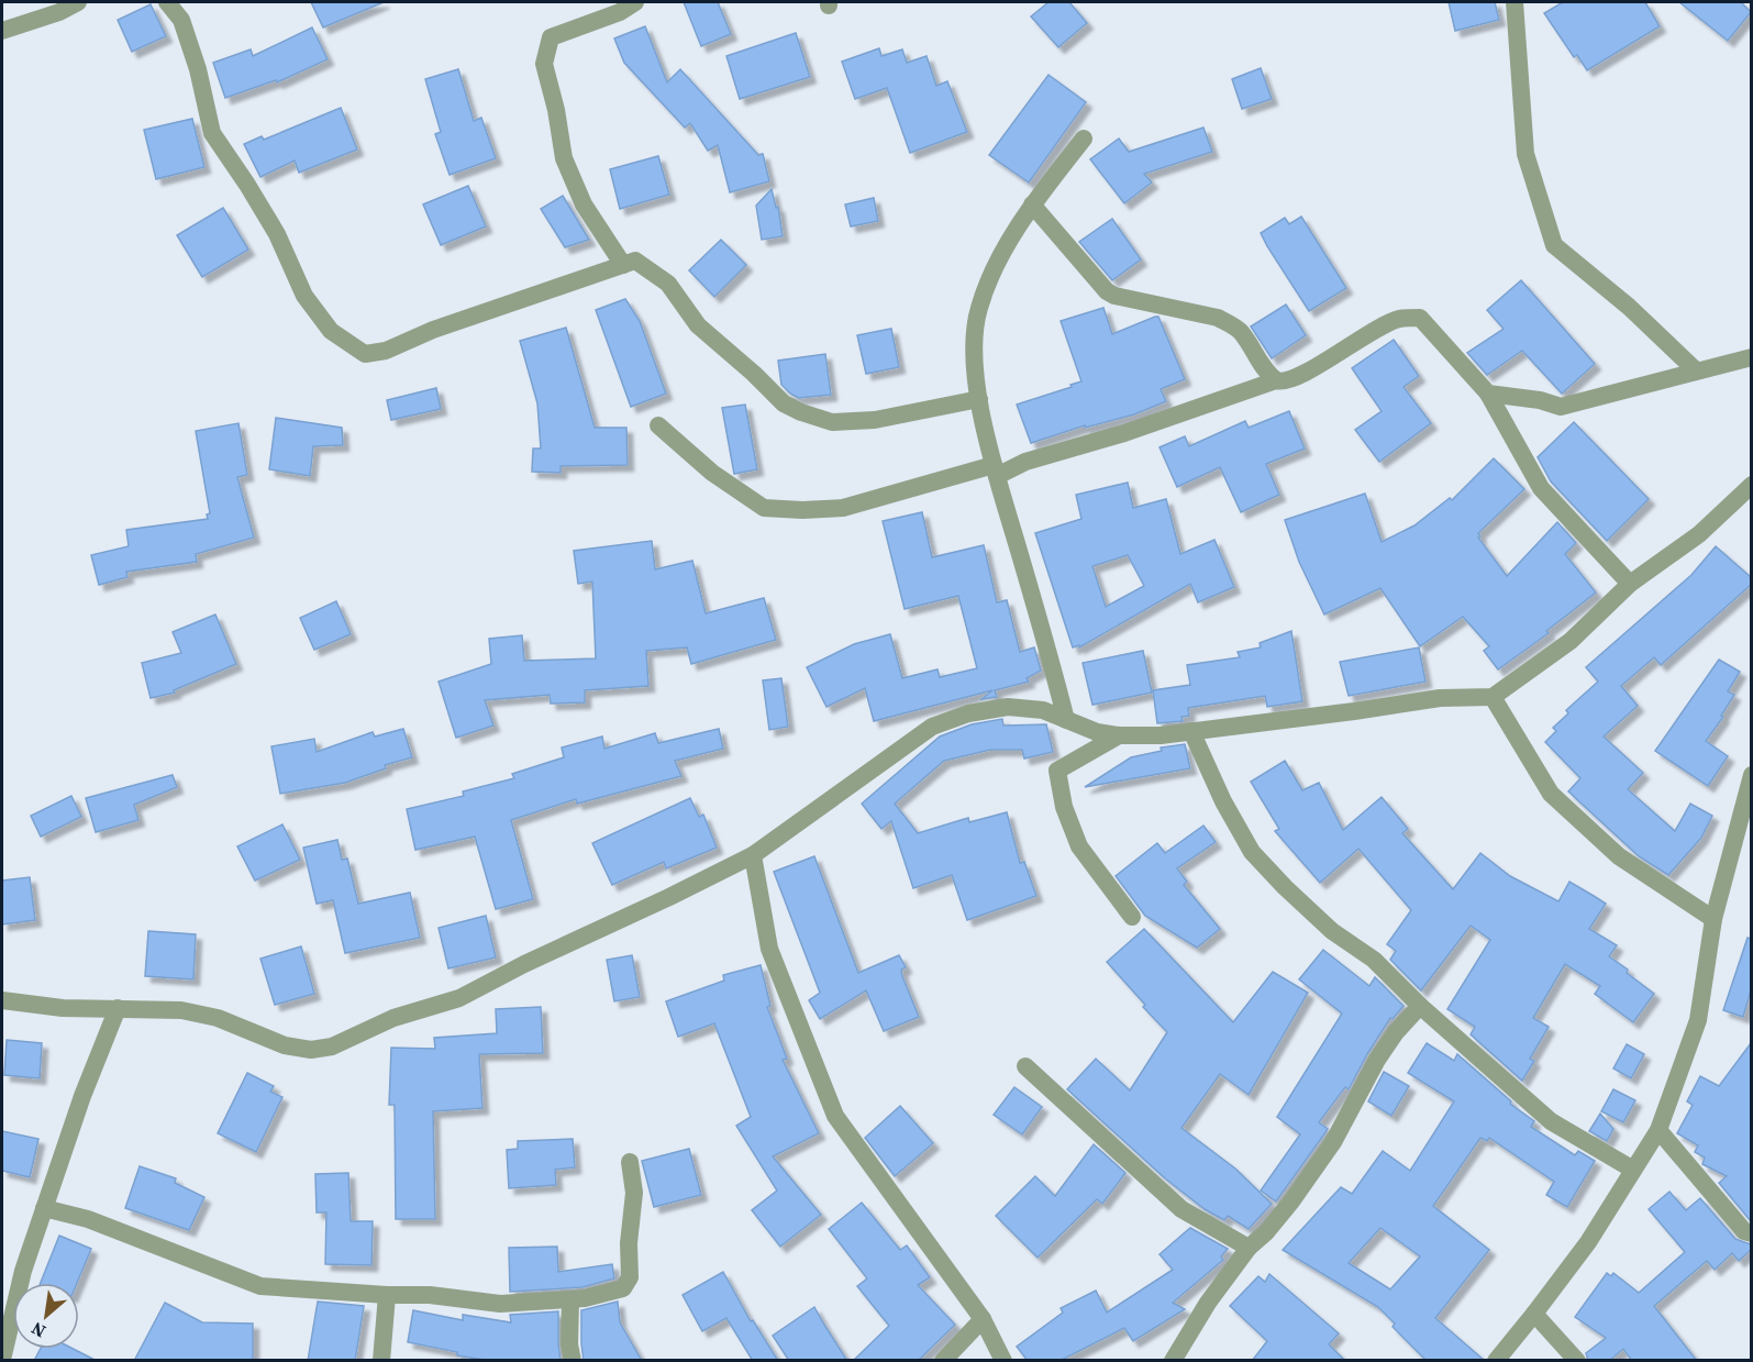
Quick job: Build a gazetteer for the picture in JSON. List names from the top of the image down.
{
  "north": "bottom left"
}
